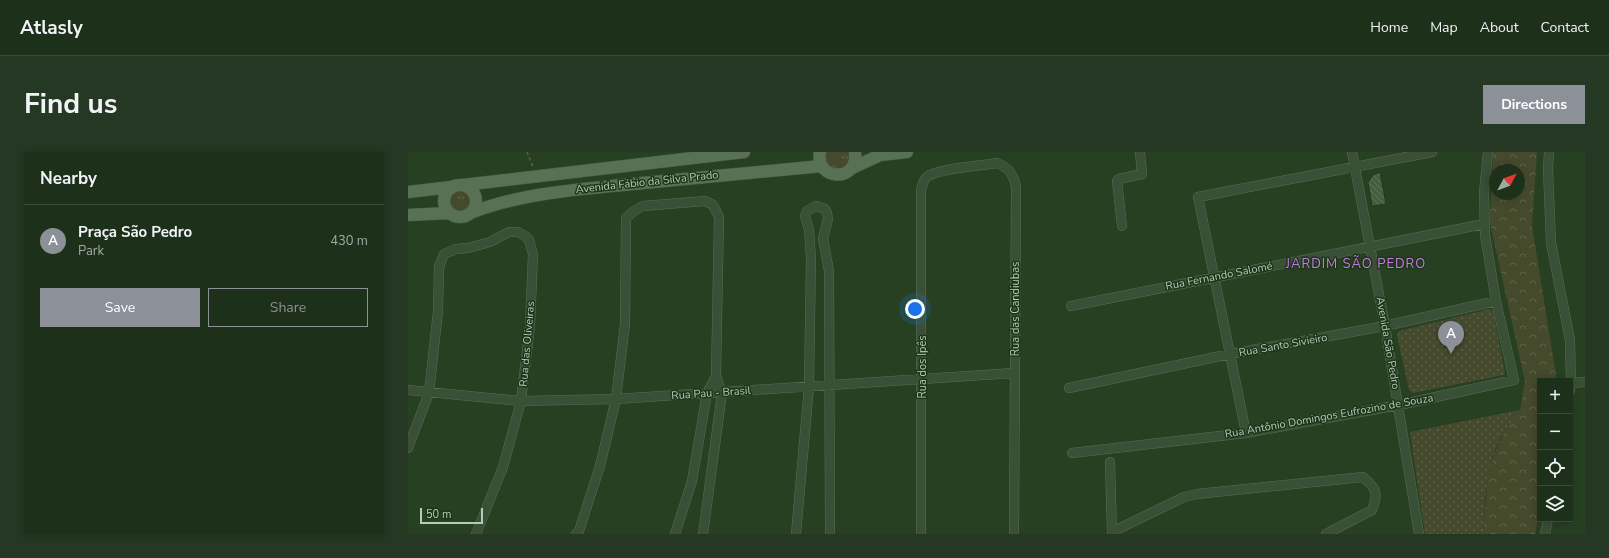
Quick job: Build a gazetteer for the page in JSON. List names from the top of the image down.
{
  "streets": {
    "main road": ["Avenida Fábio da Silva Prado"],
    "street": [
      "Rua Fernando Salomé",
      "Rua das Candiubas",
      "Avenida São Pedro",
      "Rua das Oliveiras",
      "Rua Santo Sivieiro",
      "Rua dos Ipês",
      "Rua Pau - Brasil",
      "Rua Antônio Domingos Eufrozino de Souza"
    ]
  },
  "crossings": [
    ["Rua Fernando Salomé", "Avenida São Pedro"],
    ["Rua das Candiubas", "Rua dos Ipês"],
    ["Rua das Candiubas", "Rua Pau - Brasil"],
    ["Avenida São Pedro", "Rua Santo Sivieiro"],
    ["Avenida São Pedro", "Rua Antônio Domingos Eufrozino de Souza"],
    ["Rua das Oliveiras", "Rua Pau - Brasil"],
    ["Rua Santo Sivieiro", "Rua Antônio Domingos Eufrozino de Souza"],
    ["Rua dos Ipês", "Rua Pau - Brasil"]
  ],
  "districts": ["JARDIM SÃO PEDRO"],
  "scale_bar": "50 m",
  "north": "top right",
  "page": {
    "header": "Atlasly",
    "nav": [
      "Home",
      "Map",
      "About",
      "Contact"
    ],
    "title": "Find us",
    "buttons": [
      "Directions",
      ["Save", "Share"]
    ],
    "heading": "Nearby",
    "list": [
      {
        "mark": "A",
        "name": "Praça São Pedro",
        "note": "Park",
        "value": "430 m"
      }
    ],
    "pins": "A",
    "map_buttons": ["+", "−"],
    "scale": "50 m"
  }
}
